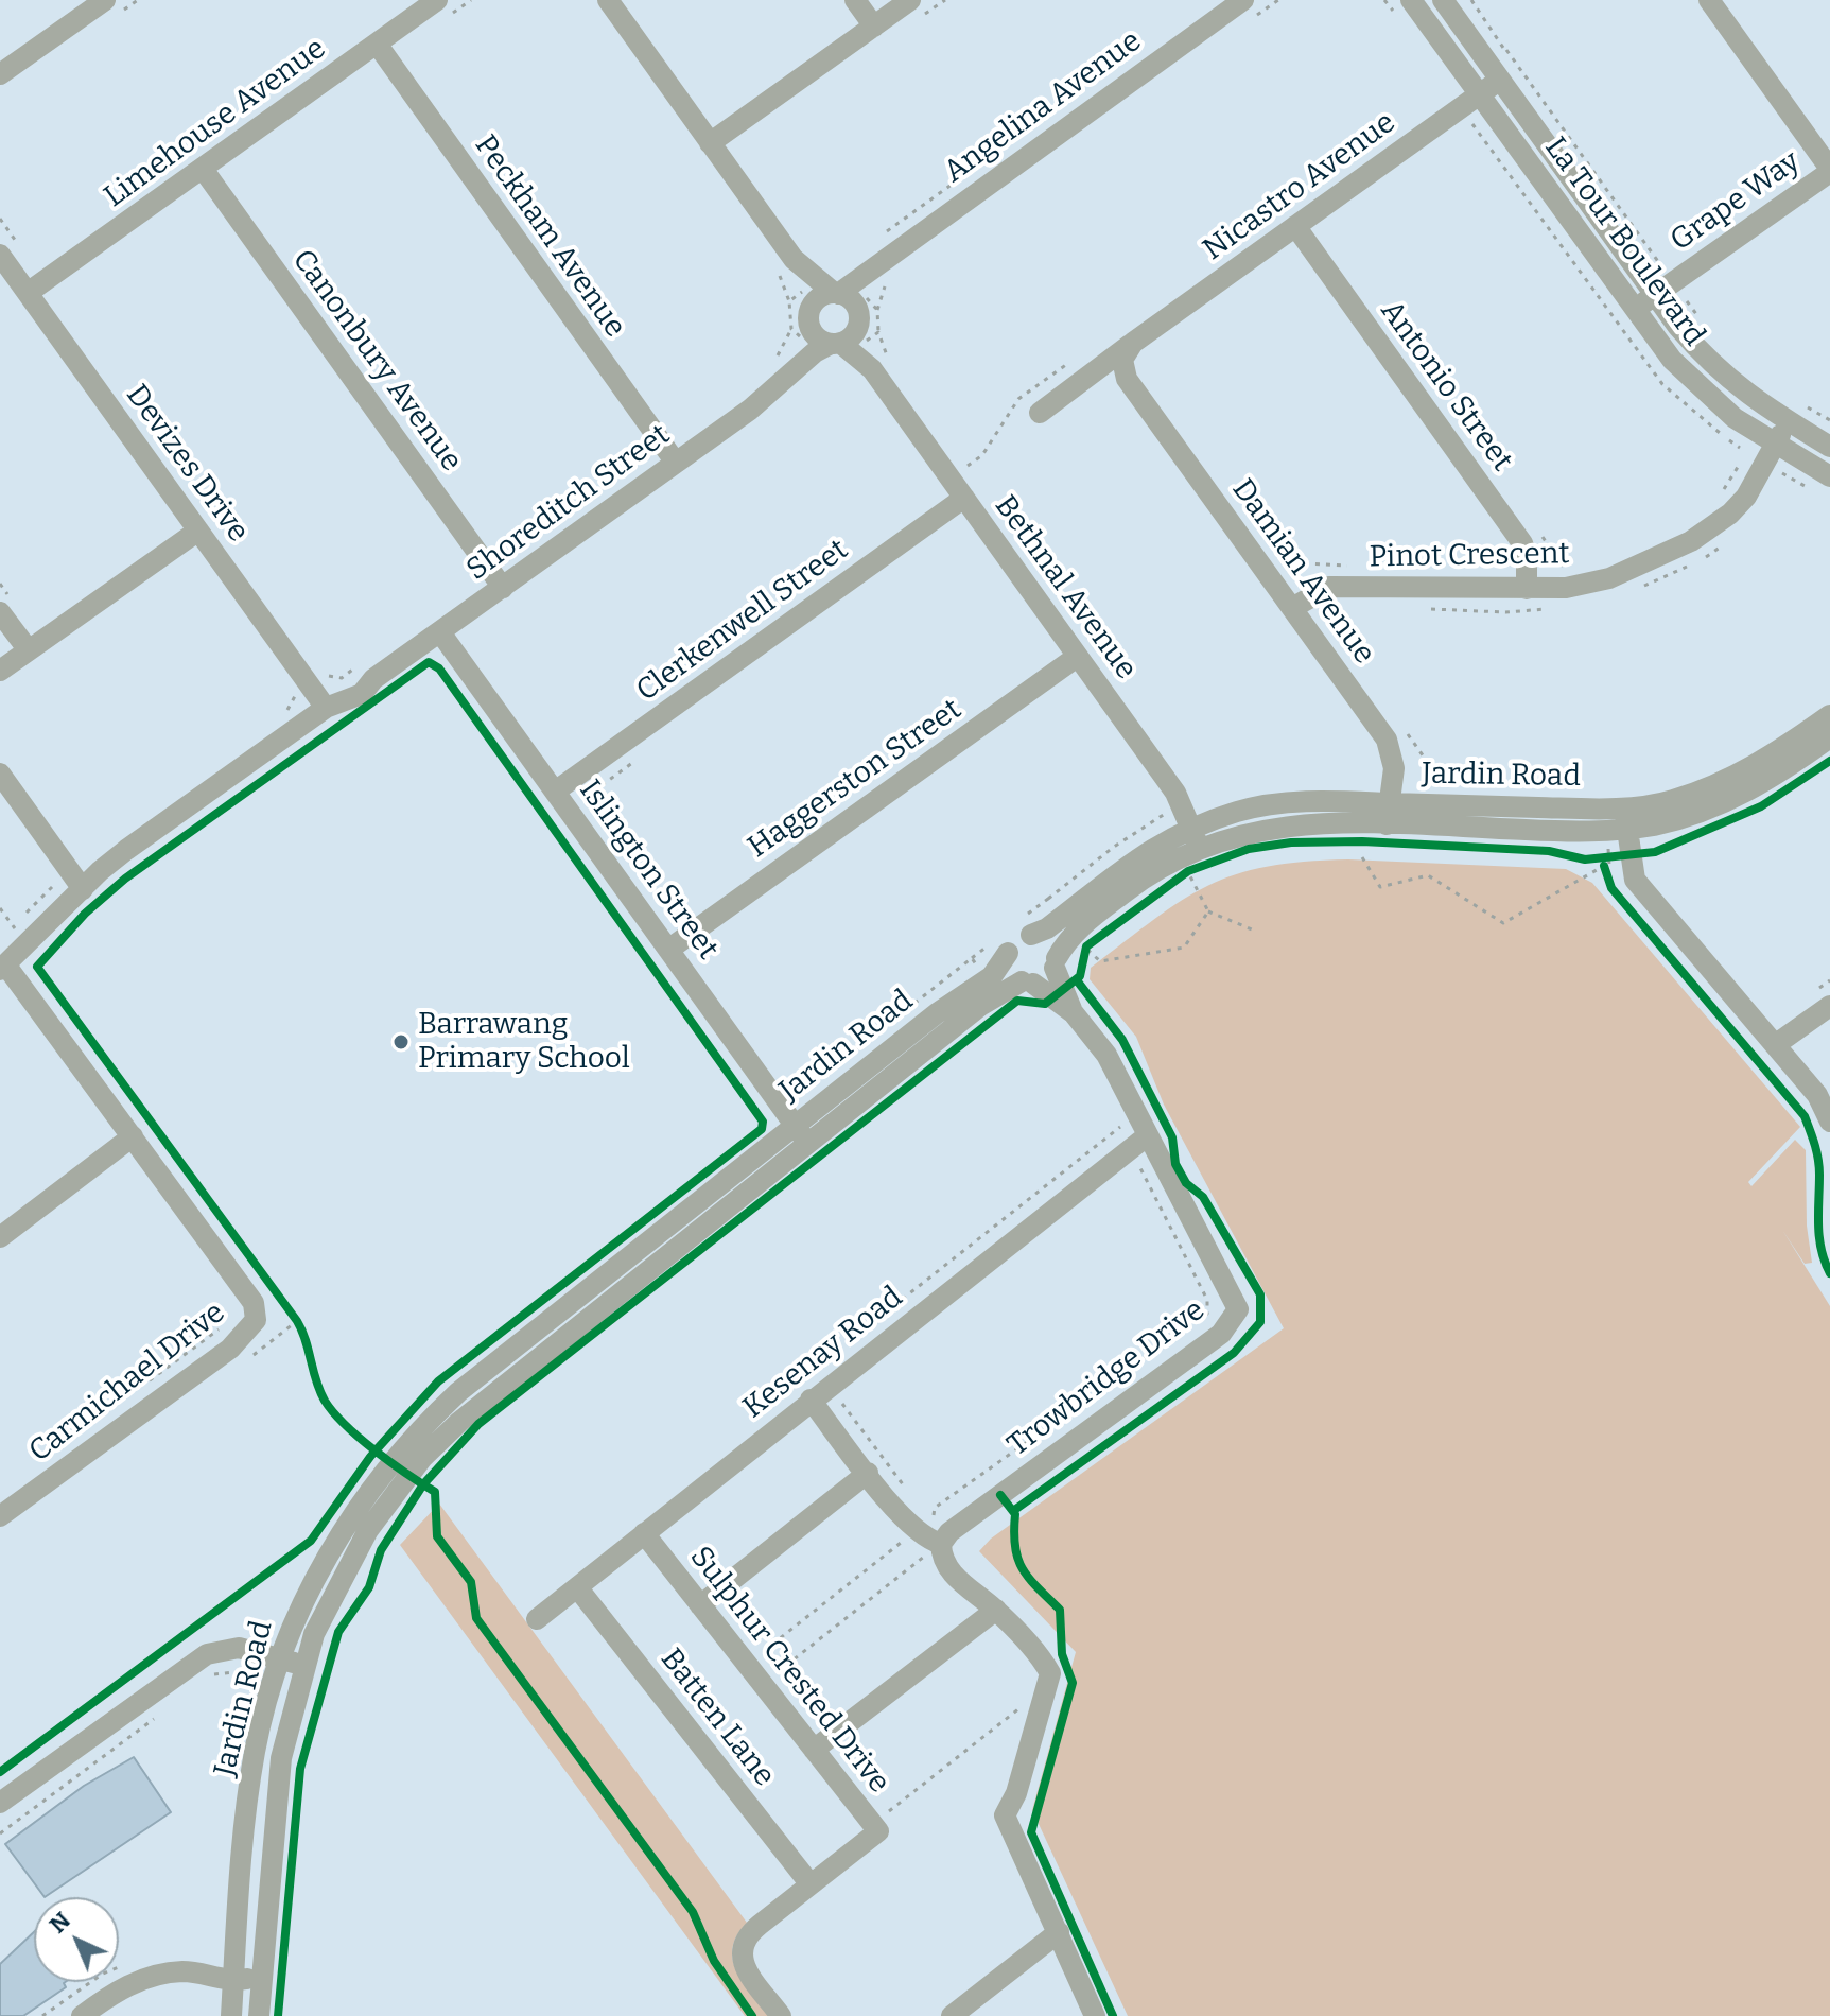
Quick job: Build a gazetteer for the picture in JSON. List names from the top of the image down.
{
  "streets": {
    "street": [
      "Angelina Avenue",
      "Limehouse Avenue",
      "Nicastro Avenue",
      "Grape Way",
      "Peckham Avenue",
      "La Tour Boulevard",
      "Canonbury Avenue",
      "Antonio Street",
      "Devizes Drive",
      "Shoreditch Street",
      "Pinot Crescent",
      "Damian Avenue",
      "Bethnal Avenue",
      "Clerkenwell Street",
      "Jardin Road",
      "Haggerston Street",
      "Islington Street",
      "Kesenay Road",
      "Trowbridge Drive",
      "Carmichael Drive",
      "Sulphur Crested Drive",
      "Batten Lane"
    ]
  },
  "crossings": [
    ["Angelina Avenue", "Shoreditch Street"],
    ["Angelina Avenue", "Bethnal Avenue"],
    ["Limehouse Avenue", "Peckham Avenue"],
    ["Limehouse Avenue", "Canonbury Avenue"],
    ["Limehouse Avenue", "Devizes Drive"],
    ["Nicastro Avenue", "La Tour Boulevard"],
    ["Nicastro Avenue", "Antonio Street"],
    ["Nicastro Avenue", "Damian Avenue"],
    ["Grape Way", "La Tour Boulevard"],
    ["Peckham Avenue", "Shoreditch Street"],
    ["La Tour Boulevard", "Pinot Crescent"],
    ["Canonbury Avenue", "Shoreditch Street"],
    ["Antonio Street", "Pinot Crescent"],
    ["Devizes Drive", "Shoreditch Street"],
    ["Shoreditch Street", "Bethnal Avenue"],
    ["Shoreditch Street", "Islington Street"],
    ["Shoreditch Street", "Carmichael Drive"],
    ["Pinot Crescent", "Damian Avenue"],
    ["Damian Avenue", "Jardin Road"],
    ["Bethnal Avenue", "Clerkenwell Street"],
    ["Bethnal Avenue", "Jardin Road"],
    ["Bethnal Avenue", "Haggerston Street"],
    ["Clerkenwell Street", "Islington Street"],
    ["Jardin Road", "Islington Street"],
    ["Jardin Road", "Trowbridge Drive"],
    ["Haggerston Street", "Islington Street"],
    ["Kesenay Road", "Trowbridge Drive"],
    ["Kesenay Road", "Sulphur Crested Drive"],
    ["Kesenay Road", "Batten Lane"],
    ["Sulphur Crested Drive", "Batten Lane"]
  ],
  "places": ["Barrawang Primary School"],
  "north": "top left"
}
